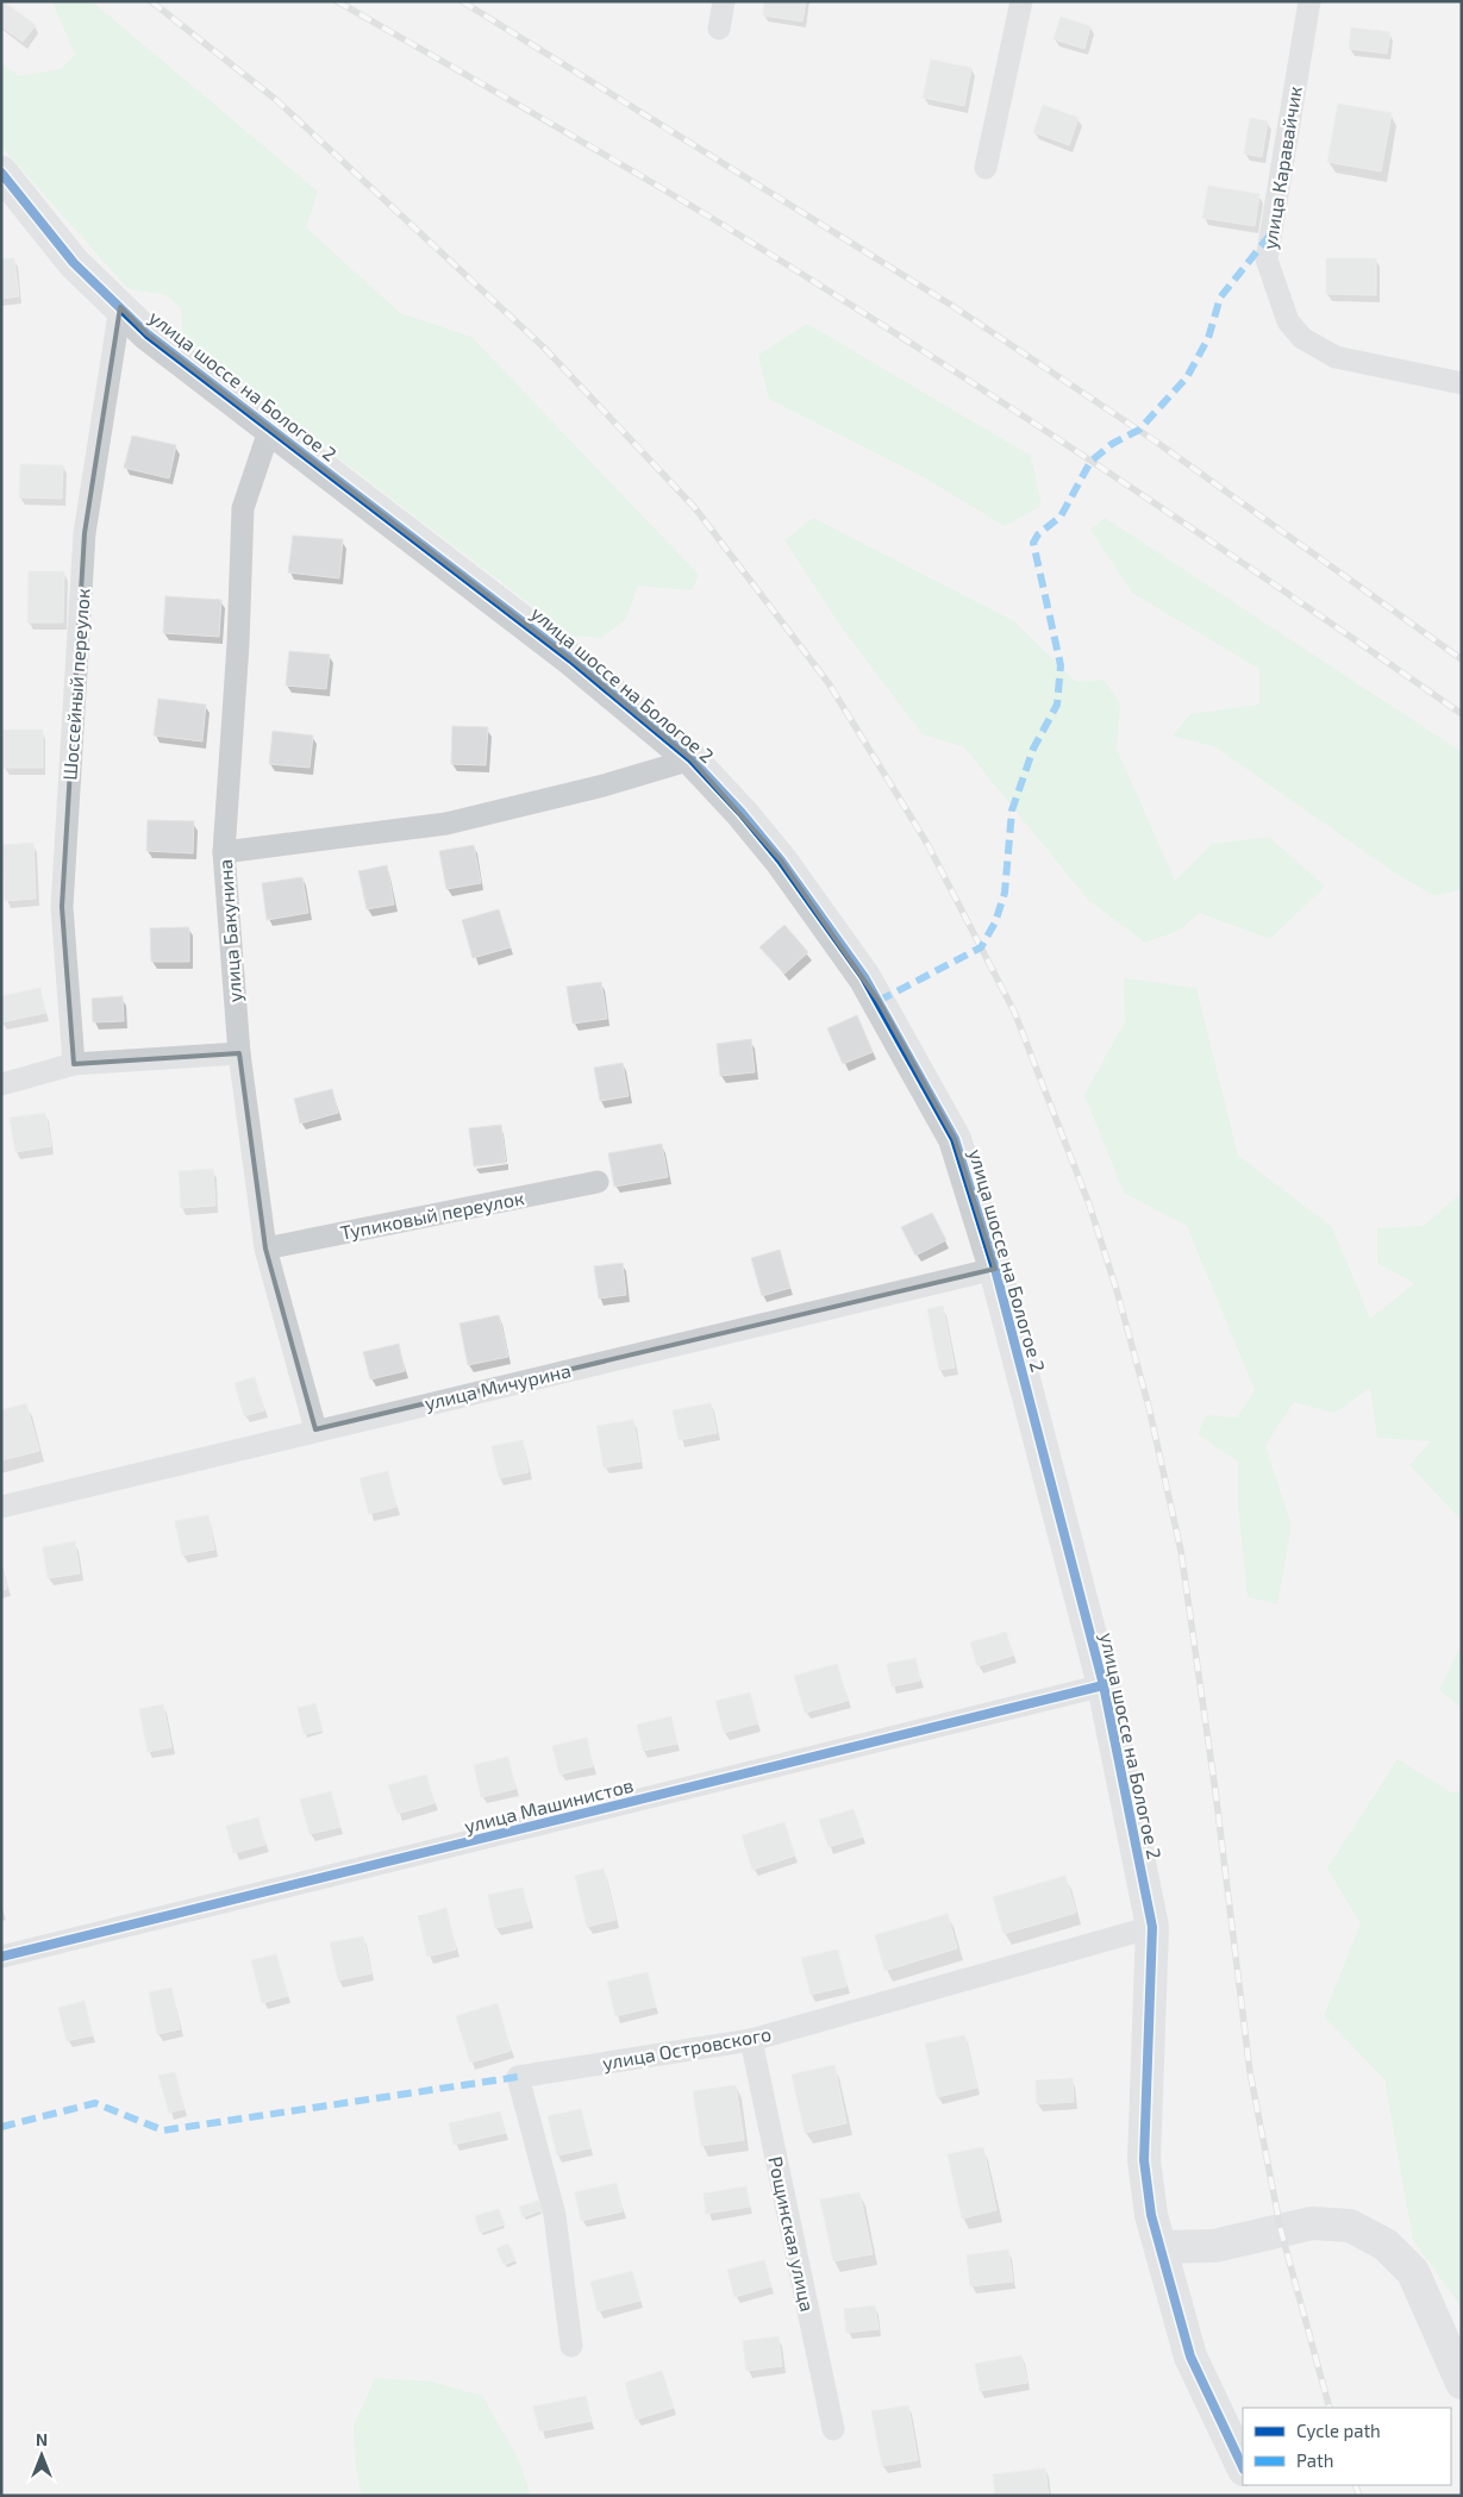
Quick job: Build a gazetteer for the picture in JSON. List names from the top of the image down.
{
  "streets": {
    "street": [
      "улица Каравайчик",
      "улица шоссе на Бологое 2",
      "Шоссейный переулок",
      "улица Бакунина",
      "Тупиковый переулок",
      "улица Мичурина",
      "улица Машинистов",
      "улица Островского",
      "Рощинская улица"
    ]
  },
  "crossings": [
    ["улица шоссе на Бологое 2", "Шоссейный переулок"],
    ["улица шоссе на Бологое 2", "улица Бакунина"],
    ["улица шоссе на Бологое 2", "улица Мичурина"],
    ["улица шоссе на Бологое 2", "улица Машинистов"],
    ["улица шоссе на Бологое 2", "улица Островского"],
    ["улица Бакунина", "Тупиковый переулок"],
    ["улица Бакунина", "улица Мичурина"],
    ["улица Островского", "Рощинская улица"]
  ],
  "legend": ["Cycle path", "Path"],
  "north": "top"
}
